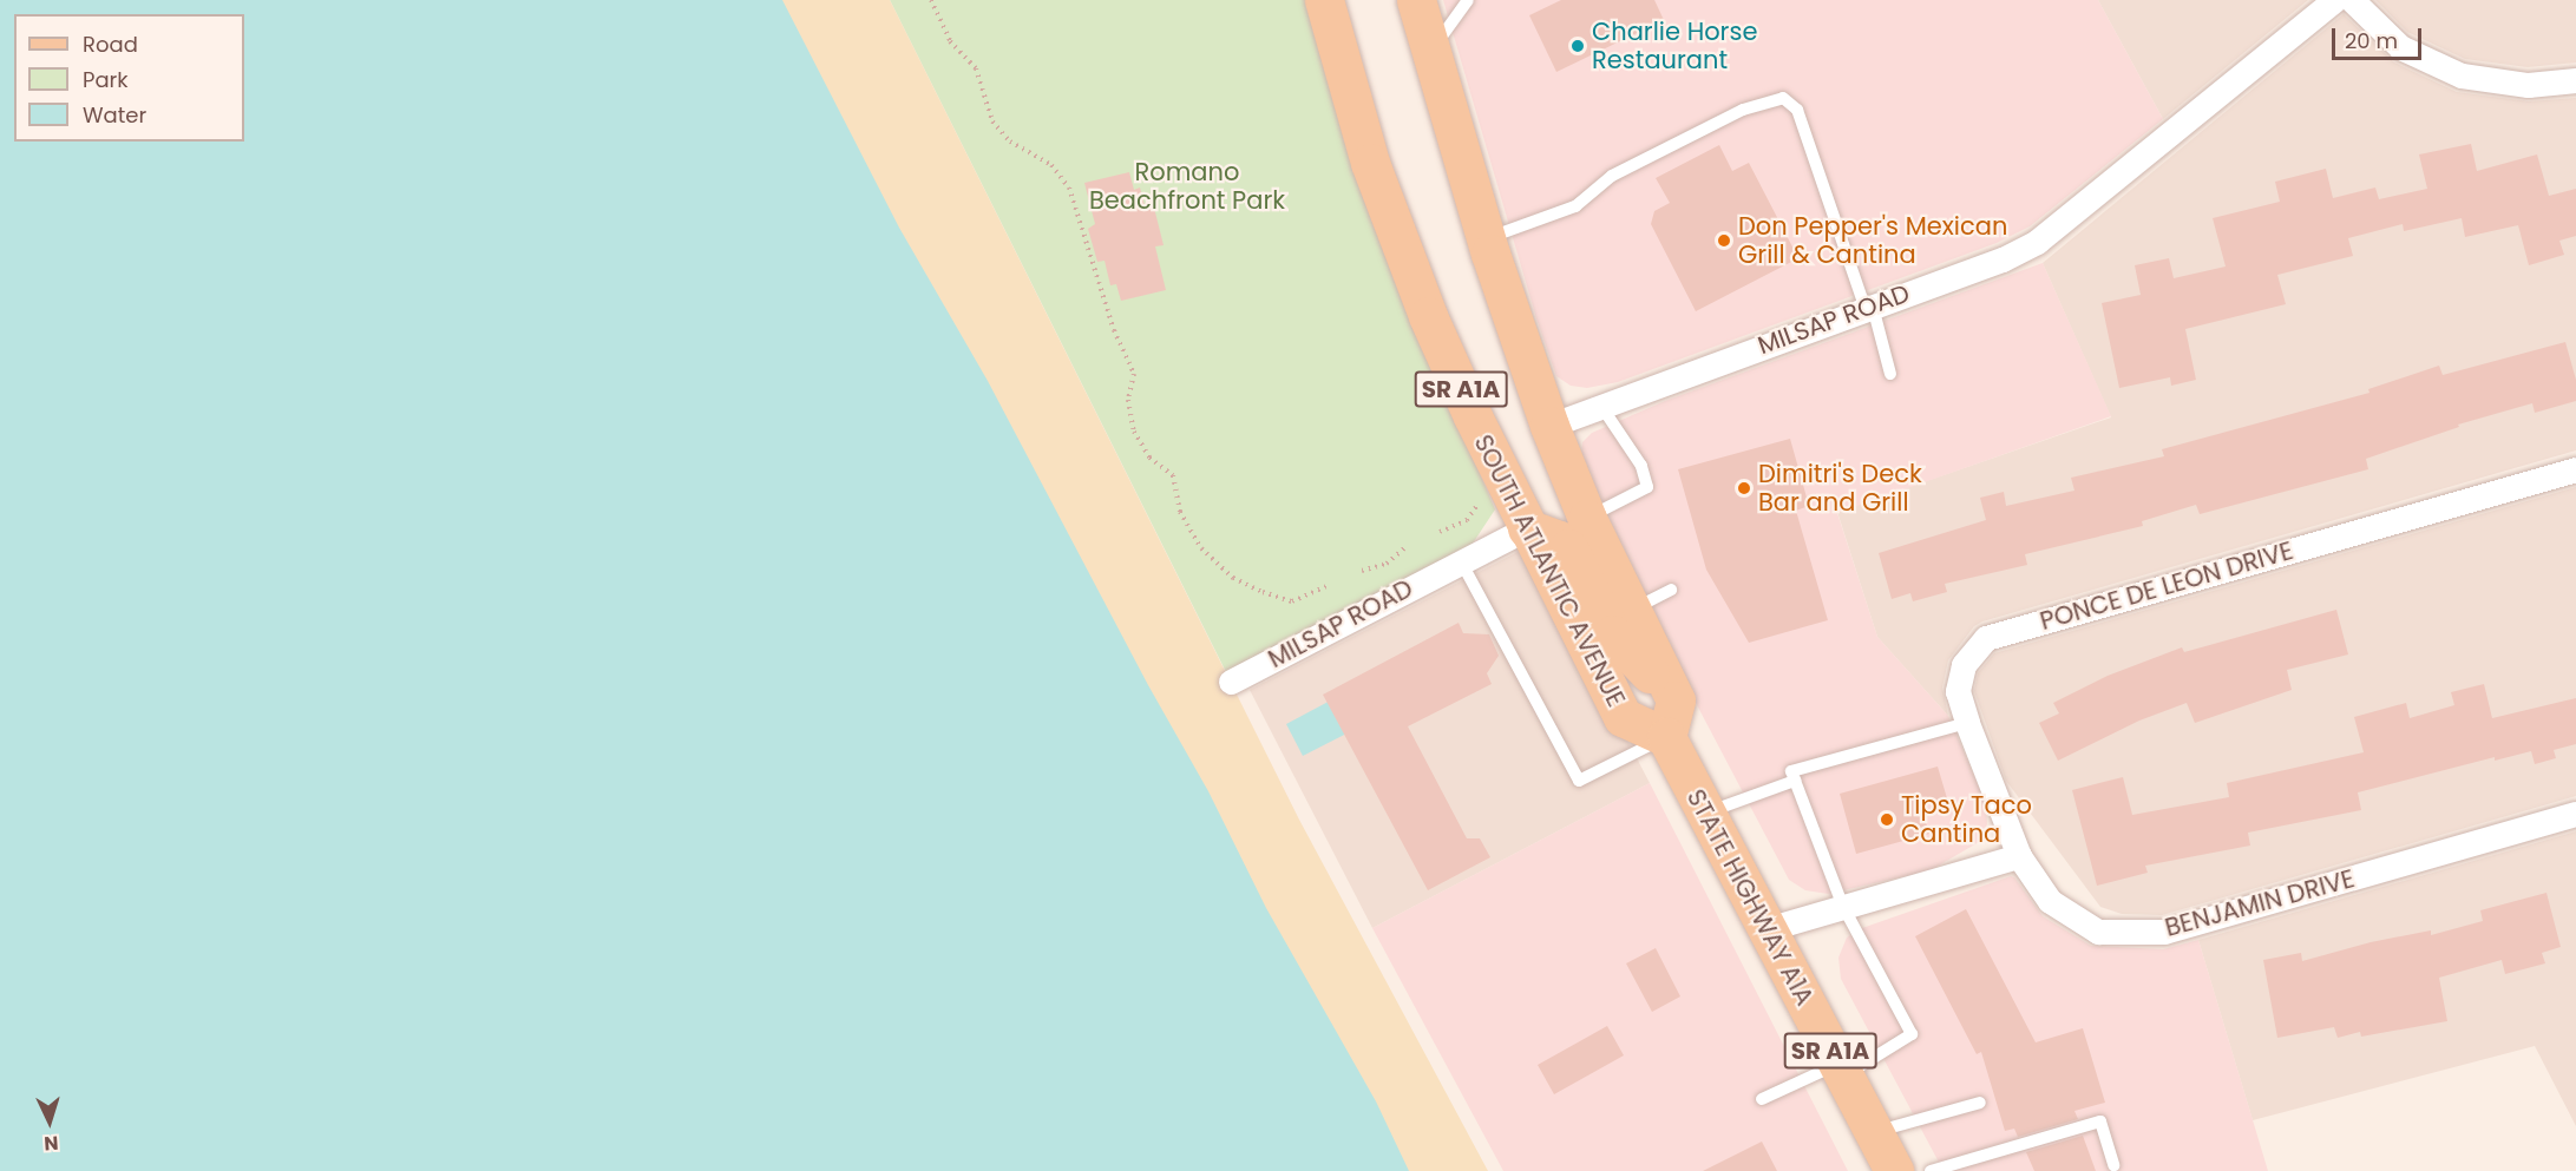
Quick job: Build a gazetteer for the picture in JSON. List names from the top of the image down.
{
  "streets": {
    "main road": ["SR A1A", "SOUTH ATLANTIC AVENUE", "STATE HIGHWAY A1A"],
    "street": ["MILSAP ROAD", "PONCE DE LEON DRIVE", "BENJAMIN DRIVE"]
  },
  "crossings": [
    ["MILSAP ROAD", "SR A1A"],
    ["MILSAP ROAD", "SOUTH ATLANTIC AVENUE"],
    ["SR A1A", "SOUTH ATLANTIC AVENUE"],
    ["SR A1A", "STATE HIGHWAY A1A"],
    ["SOUTH ATLANTIC AVENUE", "STATE HIGHWAY A1A"],
    ["PONCE DE LEON DRIVE", "BENJAMIN DRIVE"]
  ],
  "parks": ["Romano Beachfront Park"],
  "places": [
    "Charlie Horse Restaurant",
    "Don Pepper's Mexican Grill & Cantina",
    "Dimitri's Deck Bar and Grill",
    "Tipsy Taco Cantina"
  ],
  "legend": ["Road", "Park", "Water"],
  "scale_bar": "20 m",
  "north": "bottom"
}
